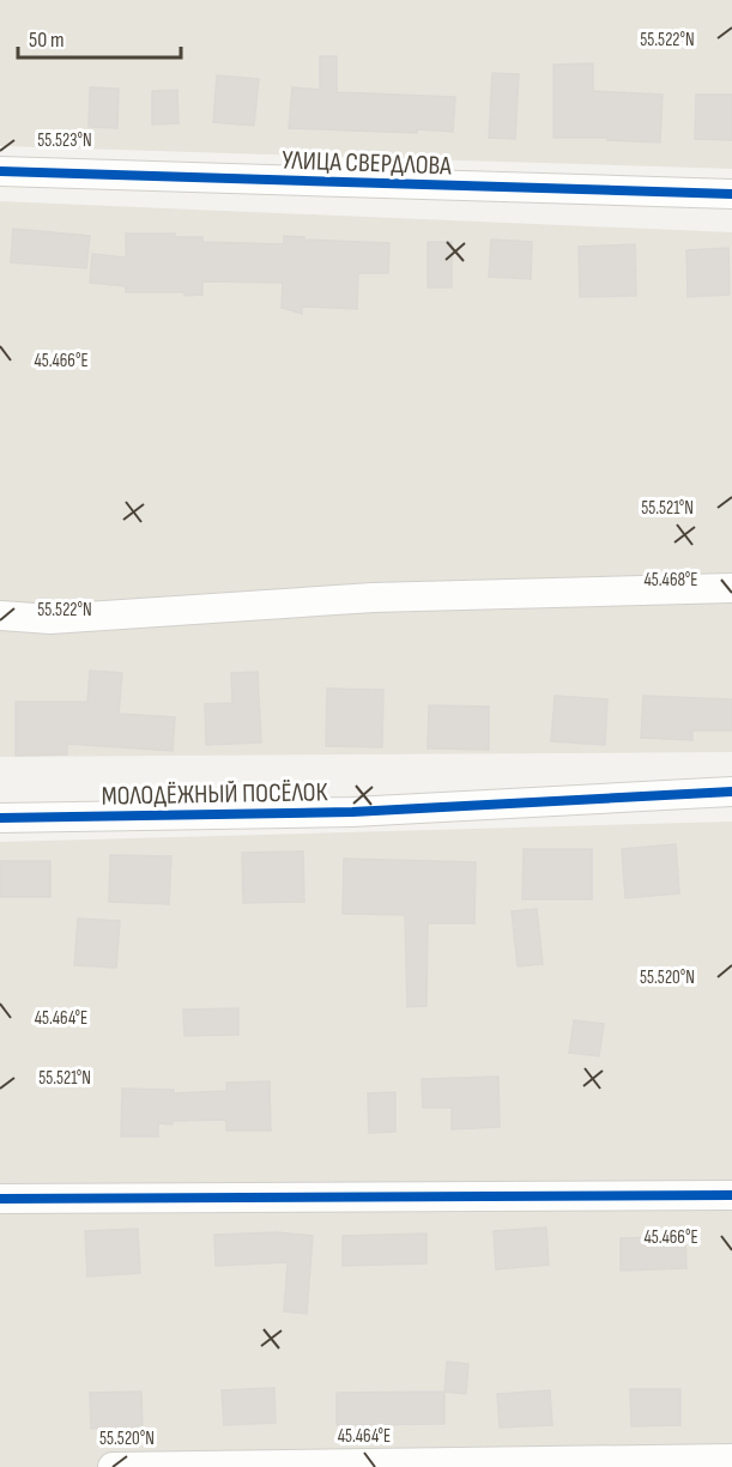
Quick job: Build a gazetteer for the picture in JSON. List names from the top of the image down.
{
  "streets": {
    "street": ["УЛИЦА СВЕРДЛОВА", "МОЛОДЁЖНЫЙ ПОСЁЛОК"]
  },
  "scale_bar": "50 m",
  "coordinates": [
    "55.522°N",
    "55.523°N",
    "45.466°E",
    "55.521°N",
    "45.468°E",
    "55.520°N",
    "45.464°E"
  ]
}
